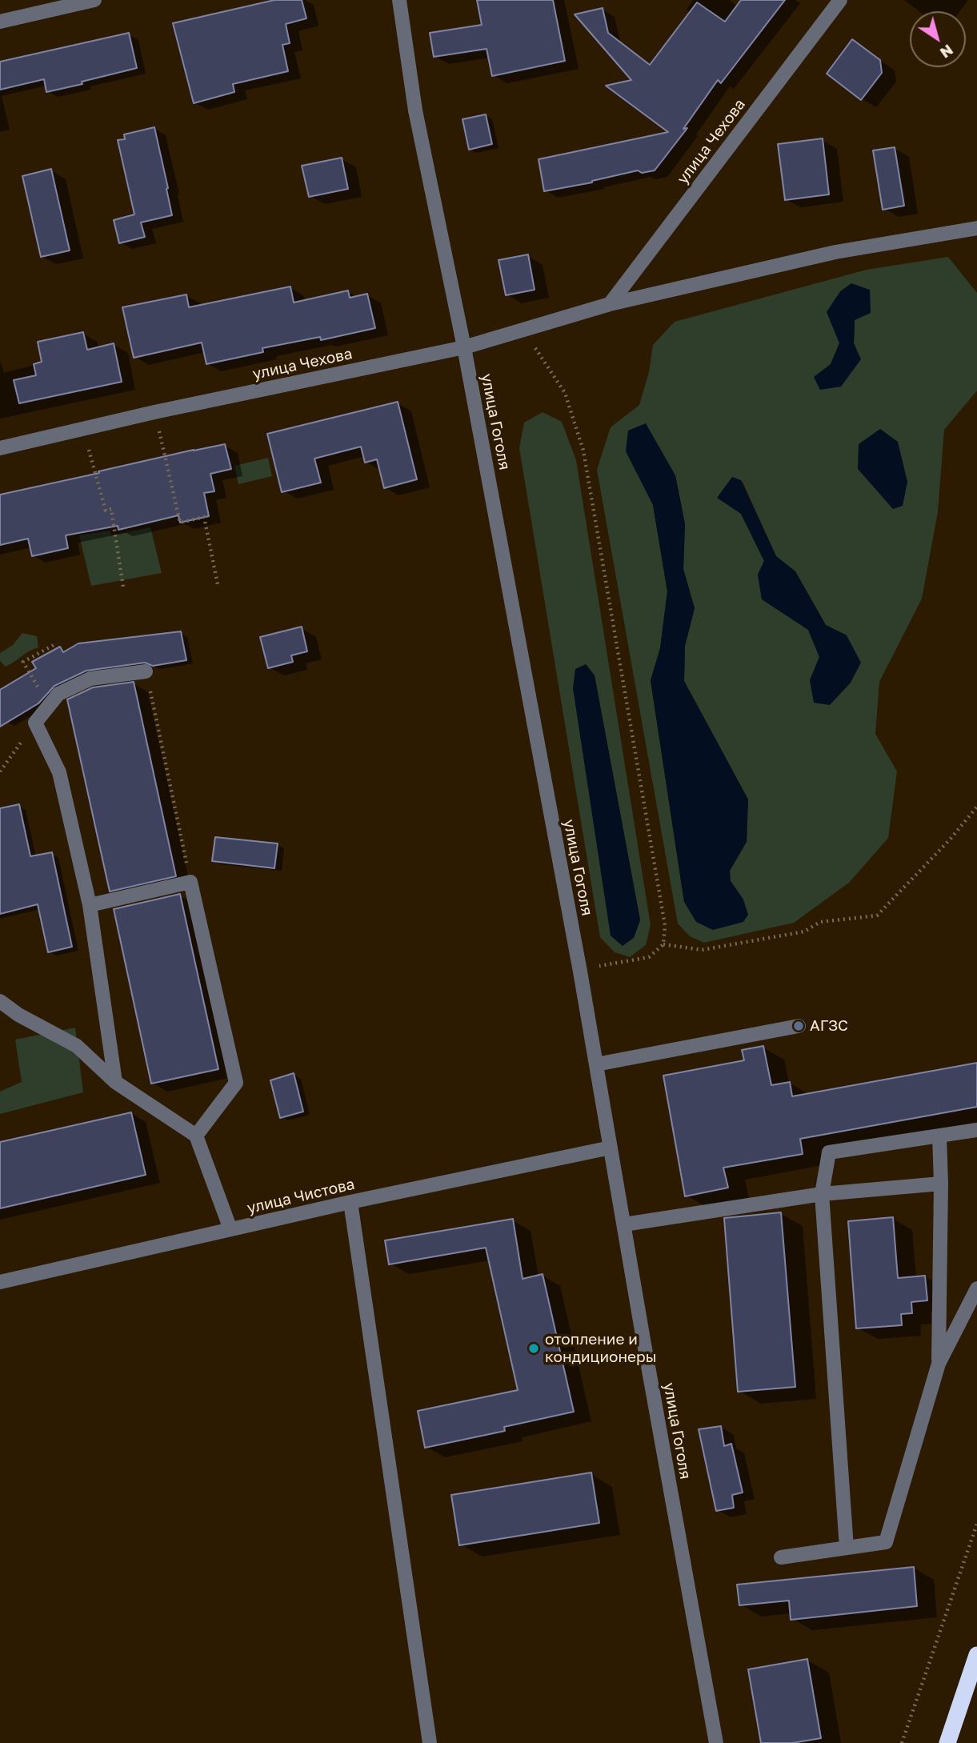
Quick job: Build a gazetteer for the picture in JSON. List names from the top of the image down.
{
  "streets": {
    "street": ["улица Чехова", "улица Гоголя", "улица Чистова"]
  },
  "crossings": [
    ["улица Чехова", "улица Гоголя"],
    ["улица Гоголя", "улица Чистова"]
  ],
  "places": ["АГЗС", "отопление и кондиционеры"],
  "north": "bottom right"
}
